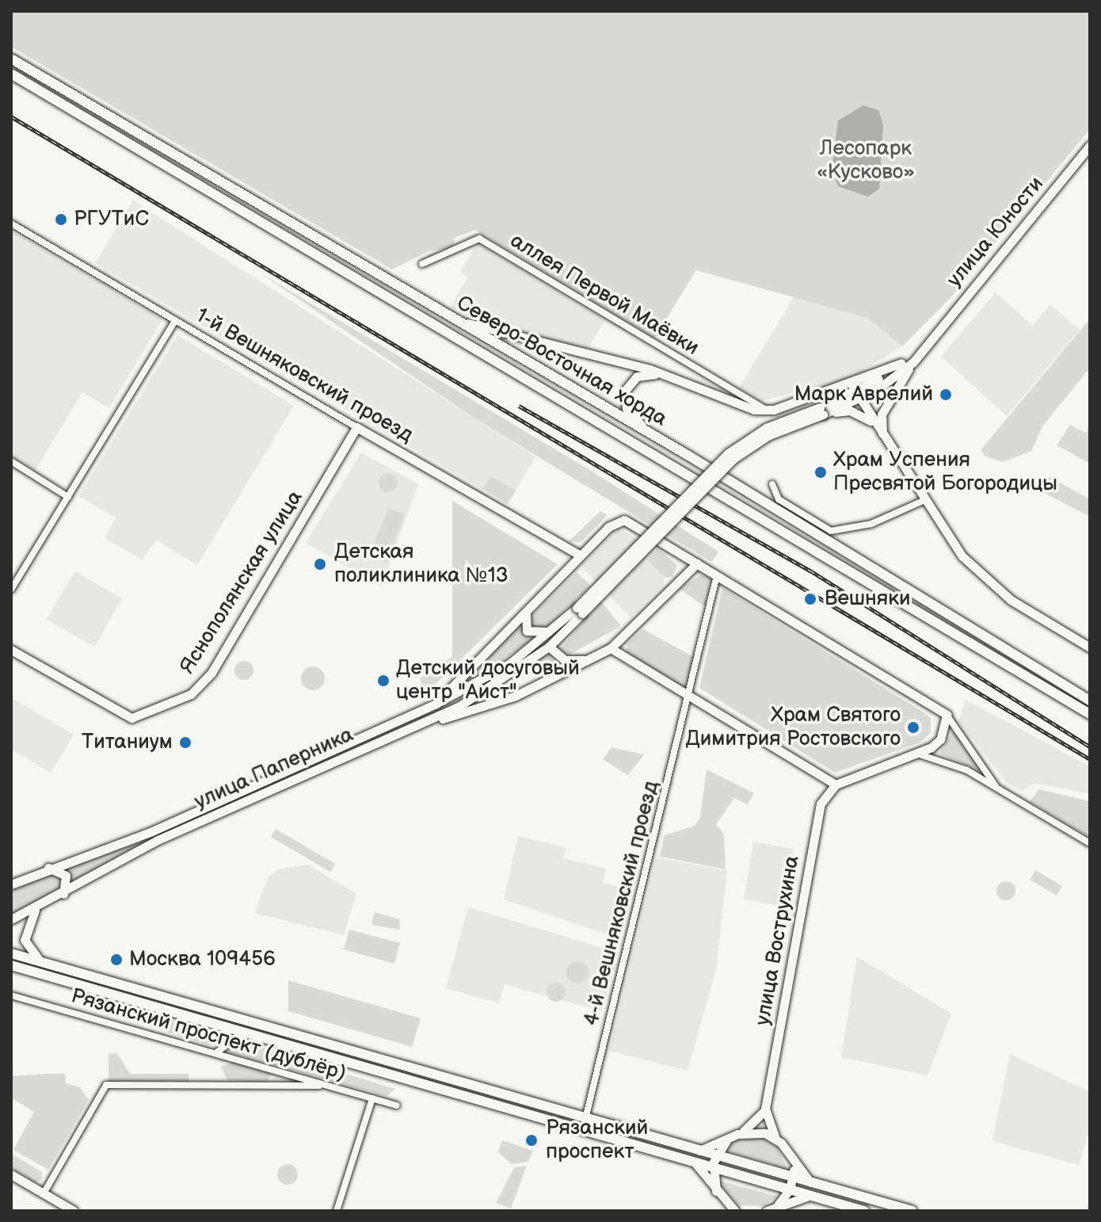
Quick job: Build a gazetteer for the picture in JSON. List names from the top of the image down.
{
  "streets": {
    "main road": ["Северо-Восточная хорда"],
    "street": [
      "улица Юности",
      "аллея Первой Маёвки",
      "1-й Вешняковский проезд",
      "Яснополянская улица",
      "улица Паперника",
      "4-й Вешняковский проезд",
      "улица Вострухина",
      "Рязанский проспект (дублёр)"
    ]
  },
  "crossings": [
    ["1-й Вешняковский проезд", "Яснополянская улица"]
  ],
  "parks": ["Лесопарк «Кусково»"],
  "places": [
    "РГУТиС",
    "Марк Аврелий",
    "Храм Успения Пресвятой Богородицы",
    "Детская поликлиника №13",
    "Вешняки",
    "Детский досуговый центр \"Аист\"",
    "Храм Святого Димитрия Ростовского",
    "Титаниум",
    "Москва 109456",
    "Рязанский проспект"
  ]
}
